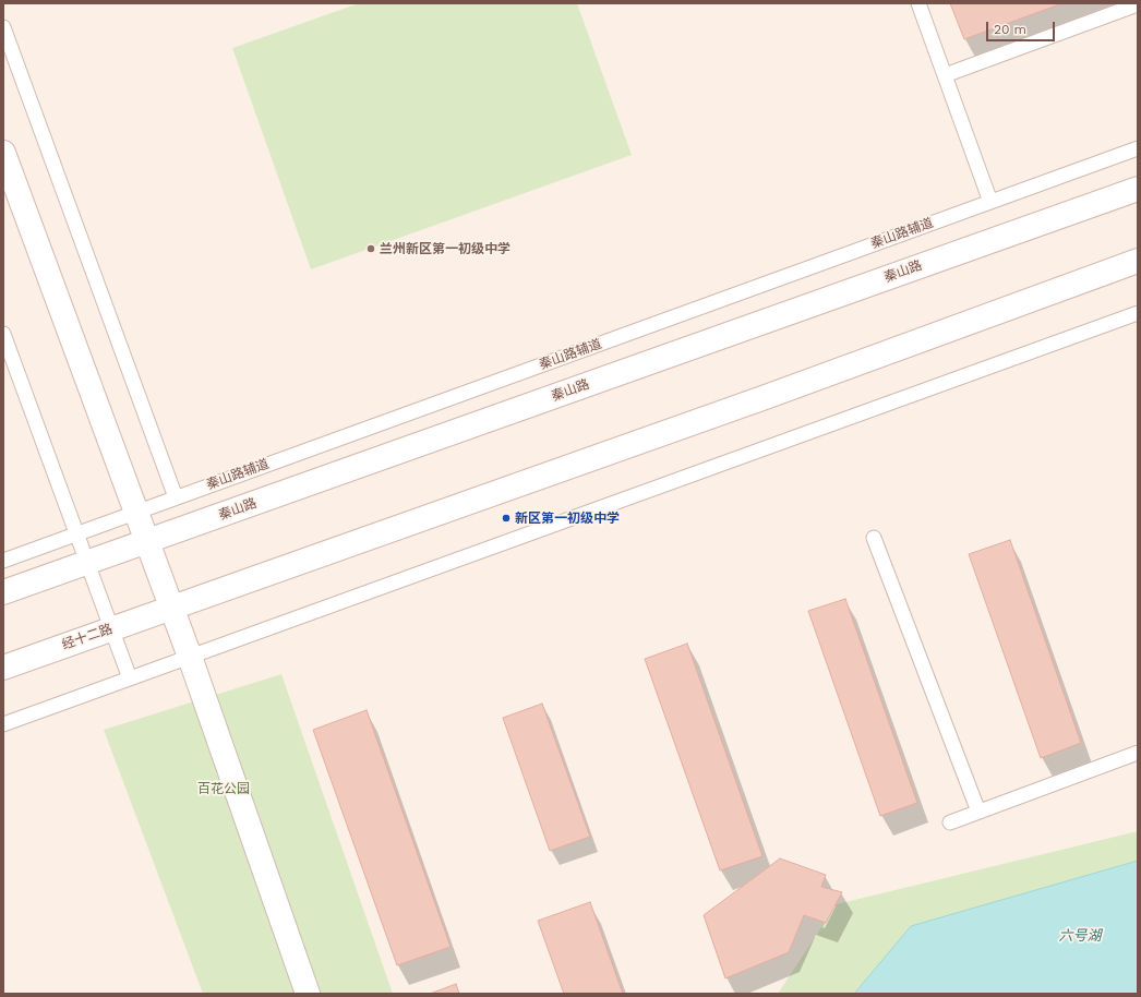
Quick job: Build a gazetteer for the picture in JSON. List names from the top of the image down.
{
  "streets": {
    "street": ["秦山路", "经十二路"],
    "lane": ["秦山路辅道"]
  },
  "water": ["六号湖"],
  "parks": ["百花公园"],
  "places": ["兰州新区第一初级中学", "新区第一初级中学"],
  "scale_bar": "20 m"
}
